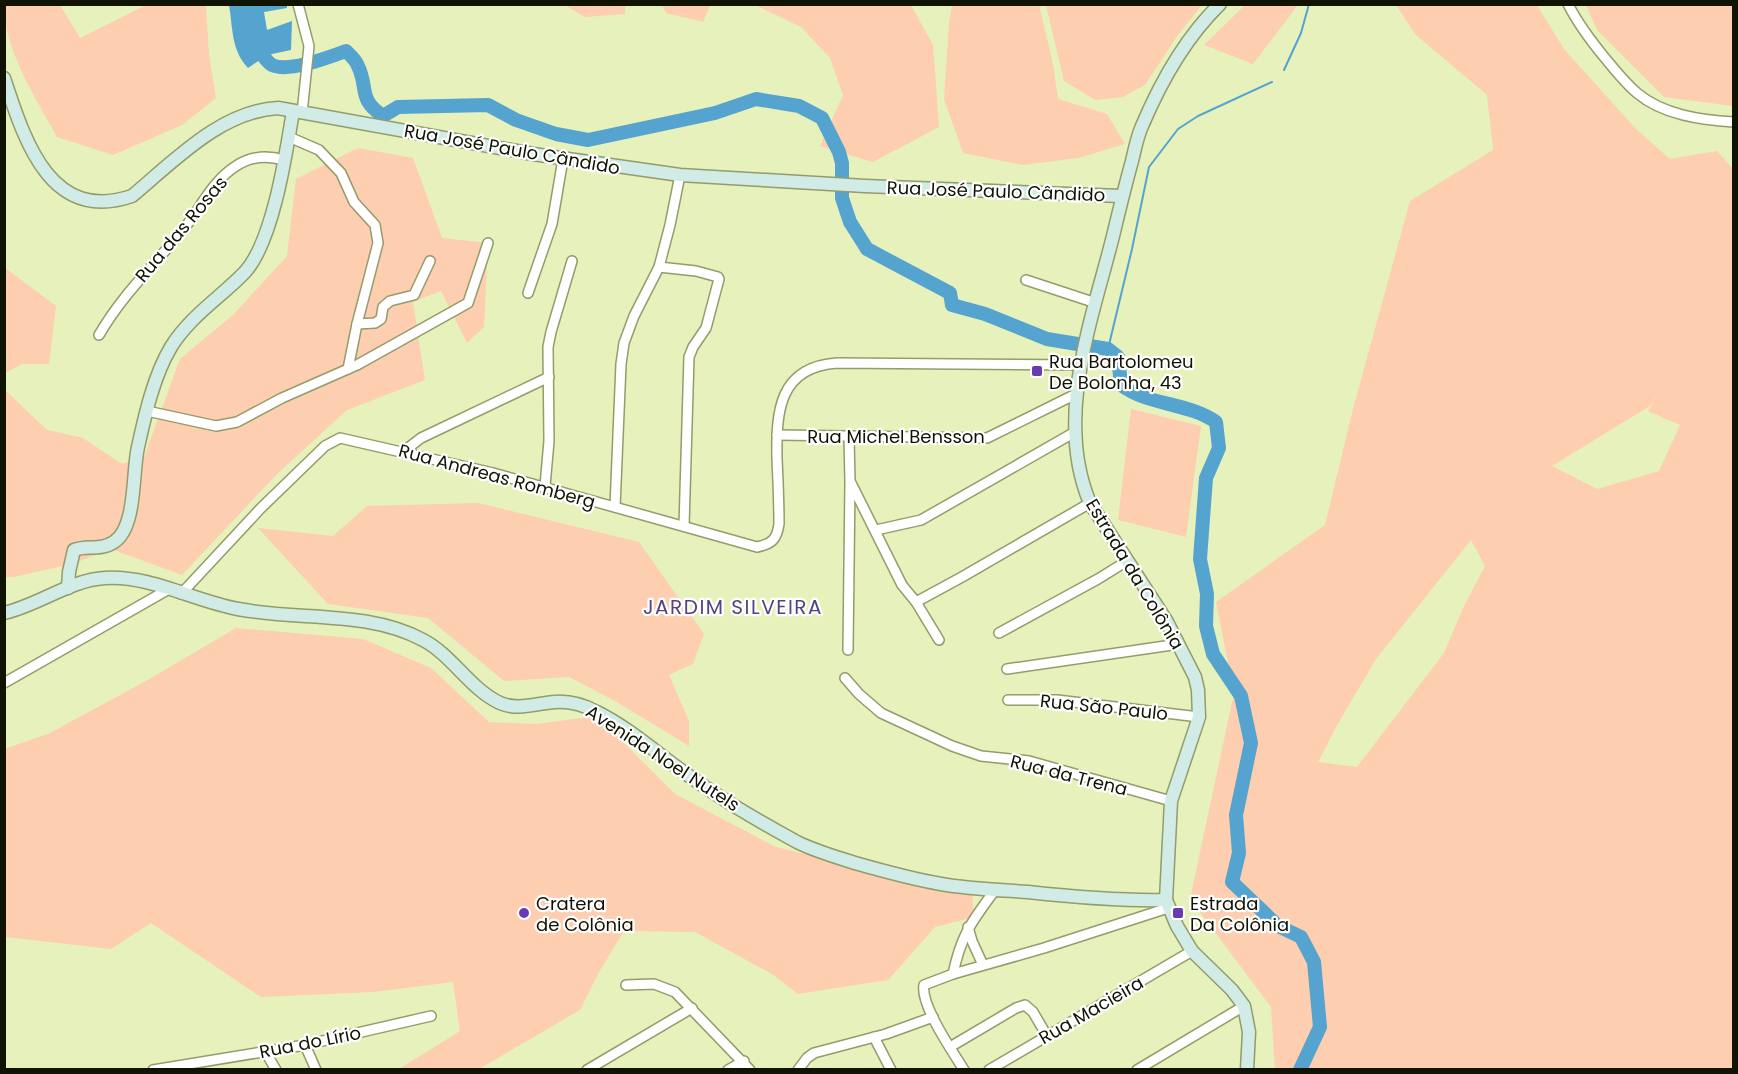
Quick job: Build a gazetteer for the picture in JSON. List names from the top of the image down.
{
  "streets": {
    "street": [
      "Rua José Paulo Cândido",
      "Rua das Rosas",
      "Rua Michel Bensson",
      "Rua Andreas Romberg",
      "Estrada da Colônia",
      "Rua São Paulo",
      "Avenida Noel Nutels",
      "Rua da Trena",
      "Rua Macieira",
      "Rua do Lírio"
    ]
  },
  "crossings": [
    ["Rua José Paulo Cândido", "Estrada da Colônia"],
    ["Rua Michel Bensson", "Rua Andreas Romberg"],
    ["Rua Michel Bensson", "Estrada da Colônia"],
    ["Rua Andreas Romberg", "Avenida Noel Nutels"],
    ["Estrada da Colônia", "Rua São Paulo"],
    ["Estrada da Colônia", "Avenida Noel Nutels"],
    ["Estrada da Colônia", "Rua da Trena"],
    ["Estrada da Colônia", "Rua Macieira"]
  ],
  "districts": ["JARDIM SILVEIRA"],
  "places": {
    "transit": ["Rua Bartolomeu De Bolonha, 43", "Estrada Da Colônia"],
    "other": ["Cratera de Colônia"]
  }
}
